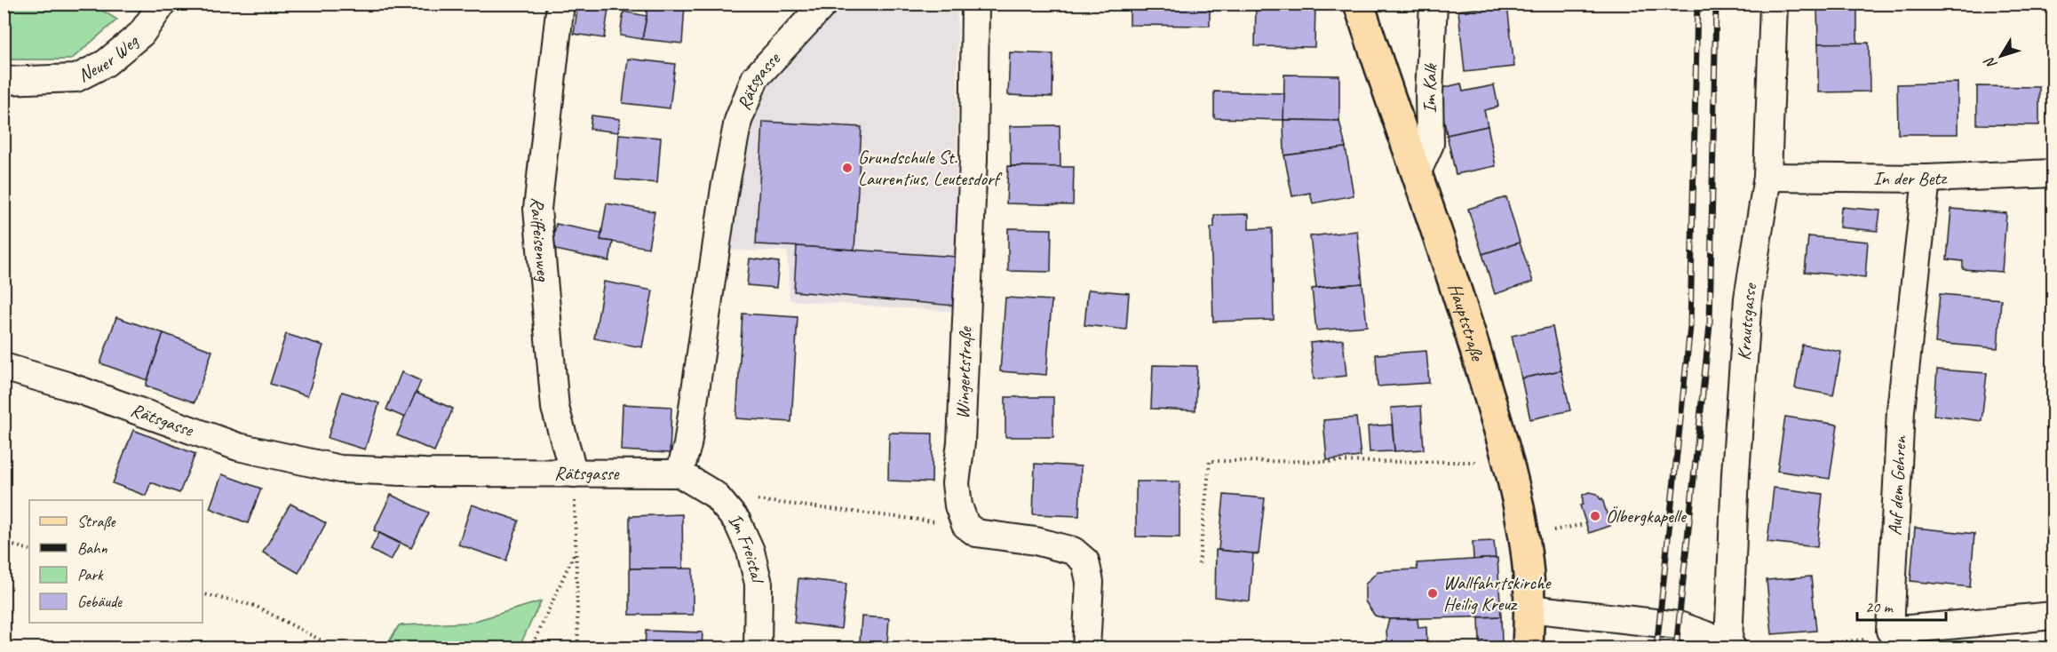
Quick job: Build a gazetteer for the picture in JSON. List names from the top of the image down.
{
  "streets": {
    "main road": ["Hauptstraße"],
    "street": [
      "Neuer Weg",
      "Rätsgasse",
      "Im Kalk",
      "In der Betz",
      "Raiffeisenweg",
      "Krautsgasse",
      "Wingertstraße",
      "Auf dem Gehren",
      "Im Freistal"
    ]
  },
  "crossings": [
    ["Rätsgasse", "Raiffeisenweg"],
    ["Rätsgasse", "Im Freistal"],
    ["Im Kalk", "Hauptstraße"],
    ["In der Betz", "Krautsgasse"],
    ["In der Betz", "Auf dem Gehren"],
    ["Hauptstraße", "Krautsgasse"]
  ],
  "places": ["Grundschule St. Laurentius, Leutesdorf", "Ölbergkapelle", "Wallfahrtskirche Heilig Kreuz"],
  "legend": [
    "Straße",
    "Bahn",
    "Park",
    "Gebäude"
  ],
  "scale_bar": "20 m",
  "north": "bottom left"
}
